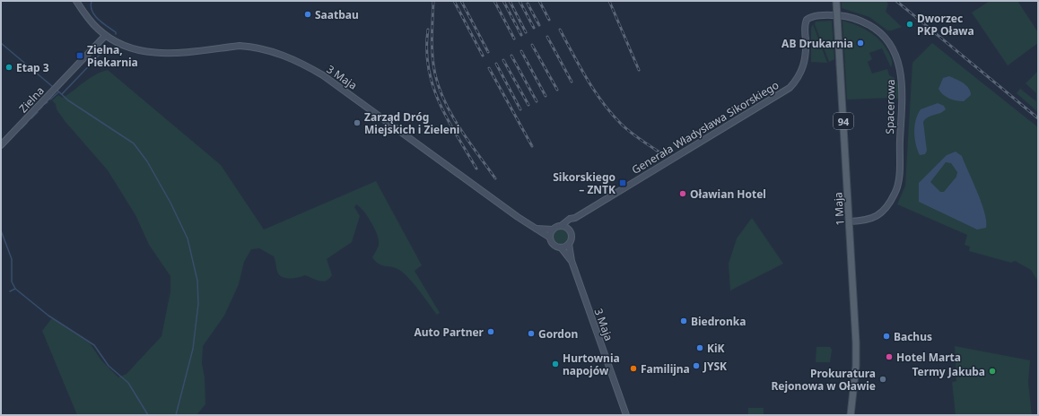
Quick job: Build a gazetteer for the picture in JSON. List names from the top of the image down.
{
  "streets": {
    "main road": ["94", "1 Maja"],
    "street": [
      "3 Maja",
      "Zielna",
      "Spacerowa",
      "Generała Władysława Sikorskiego"
    ]
  },
  "crossings": [
    ["3 Maja", "Zielna"],
    ["3 Maja", "Generała Władysława Sikorskiego"],
    ["Spacerowa", "Generała Władysława Sikorskiego"],
    ["Spacerowa", "1 Maja"]
  ],
  "places": {
    "other": [
      "Saatbau",
      "Dworzec PKP Oława",
      "AB Drukarnia",
      "Etap 3",
      "Zarząd Dróg Miejskich i Zieleni",
      "Oławian Hotel",
      "Biedronka",
      "Auto Partner",
      "Gordon",
      "Bachus",
      "KiK",
      "Hotel Marta",
      "Hurtownia napojów",
      "JYSK",
      "Familijna",
      "Termy Jakuba",
      "Prokuratura Rejonowa w Oławie"
    ],
    "transit": ["Zielna, Piekarnia", "Sikorskiego – ZNTK"]
  }
}
